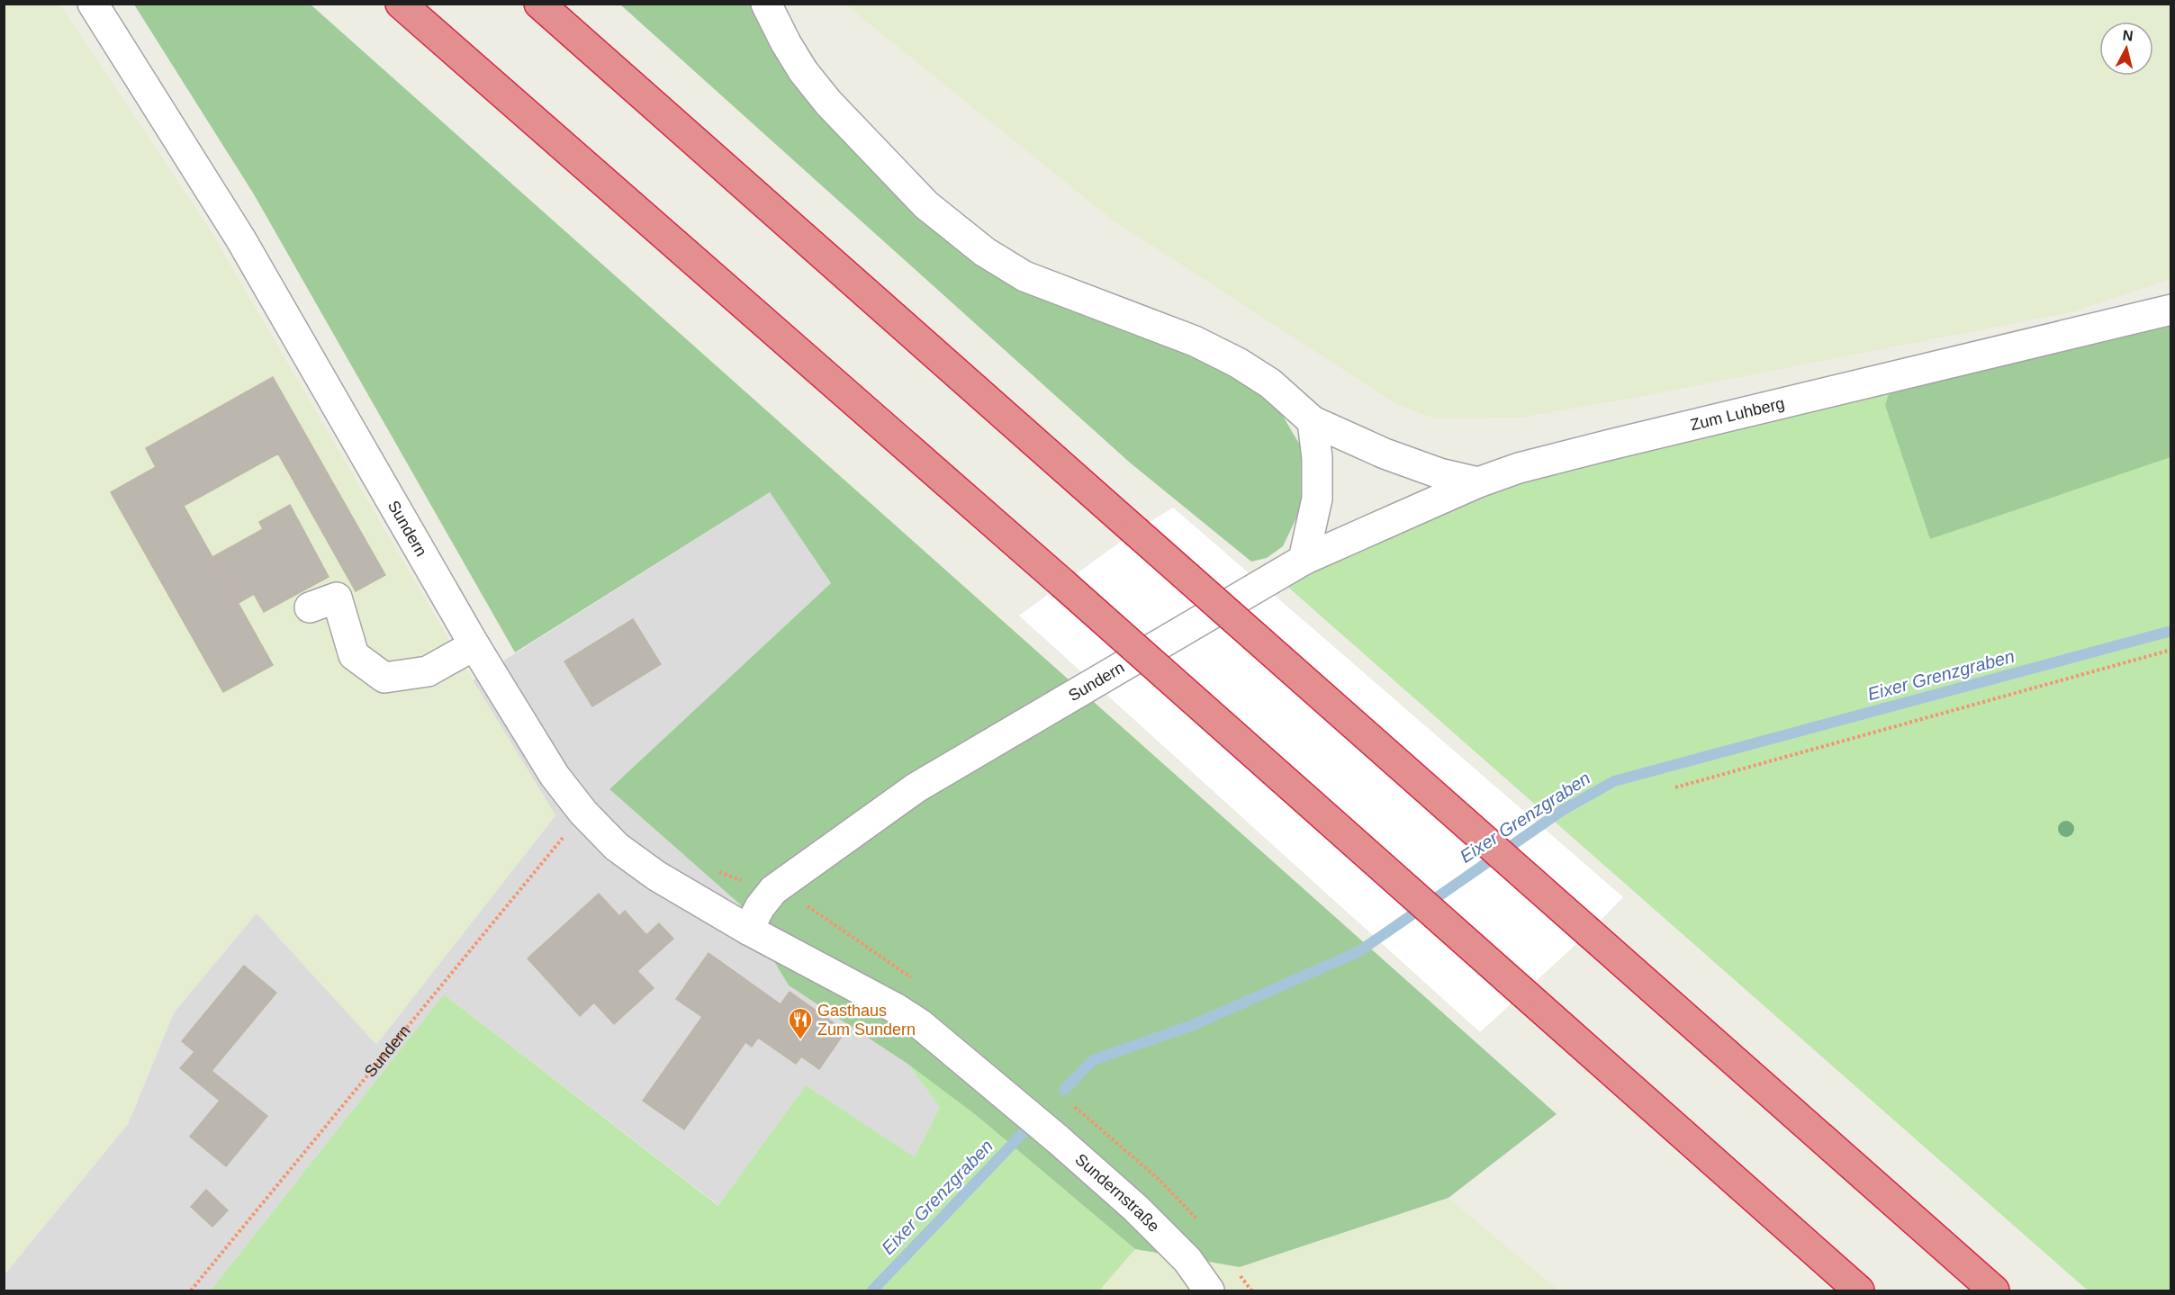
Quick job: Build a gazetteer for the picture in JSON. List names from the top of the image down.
{
  "streets": {
    "street": ["Zum Luhberg", "Sundern", "Sundernstraße"]
  },
  "crossings": [
    ["Zum Luhberg", "Sundern"],
    ["Sundern", "Sundernstraße"]
  ],
  "water": ["Eixer Grenzgraben"],
  "places": {
    "restaurant": ["Gasthaus Zum Sundern"]
  },
  "north": "top"
}
